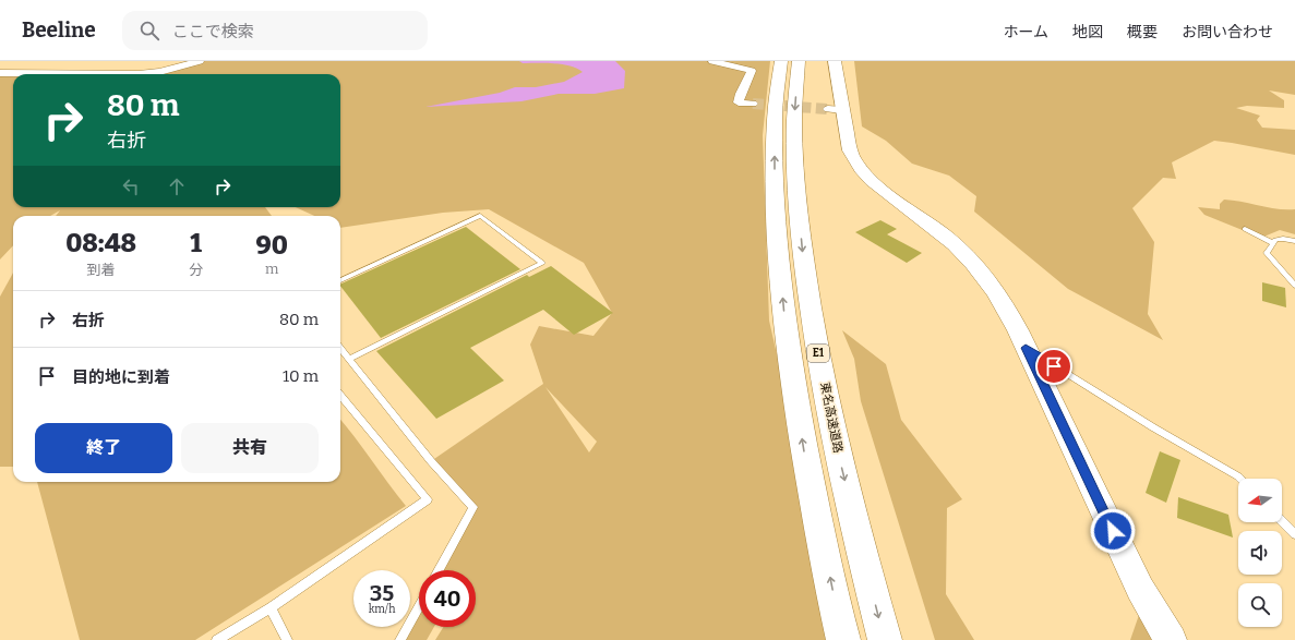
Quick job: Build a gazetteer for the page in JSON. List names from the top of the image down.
{
  "streets": {
    "highway": ["E1", "東名高速道路"]
  },
  "north": "left",
  "page": {
    "header": "Beeline",
    "search": "ここで検索",
    "nav": [
      "ホーム",
      "地図",
      "概要",
      "お問い合わせ"
    ],
    "turn": ["80 m", "右折"],
    "eta": [
      "08:48",
      "到着",
      "1",
      "分",
      "90",
      "m"
    ],
    "list": [
      {
        "name": "右折",
        "value": "80 m"
      },
      {
        "name": "目的地に到着",
        "value": "10 m"
      }
    ],
    "buttons": ["終了", "共有"],
    "speed": "35 km/h",
    "limit": "40"
  }
}
